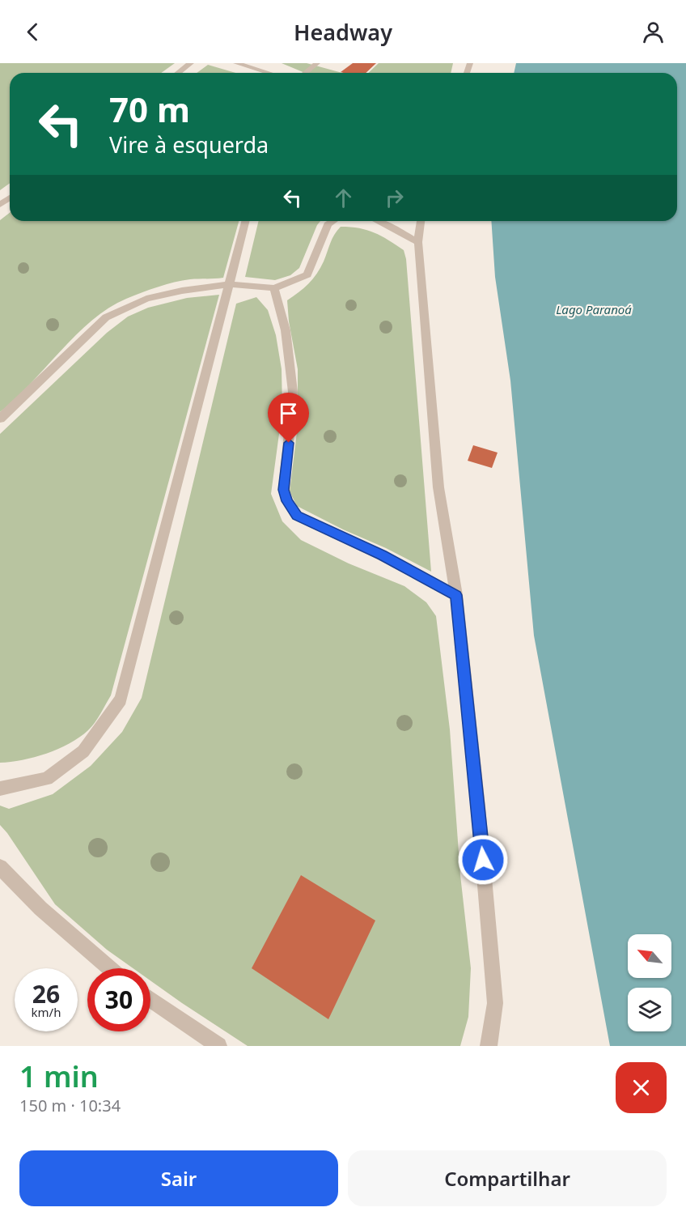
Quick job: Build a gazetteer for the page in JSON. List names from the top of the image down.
{
  "water": ["Lago Paranoá"],
  "north": "top left",
  "page": {
    "header": "Headway",
    "turn": ["70 m", "Vire à esquerda"],
    "speed": "26 km/h",
    "limit": "30",
    "heading": ["1 min", "150 m · 10:34"],
    "buttons": ["Sair", "Compartilhar"]
  }
}
